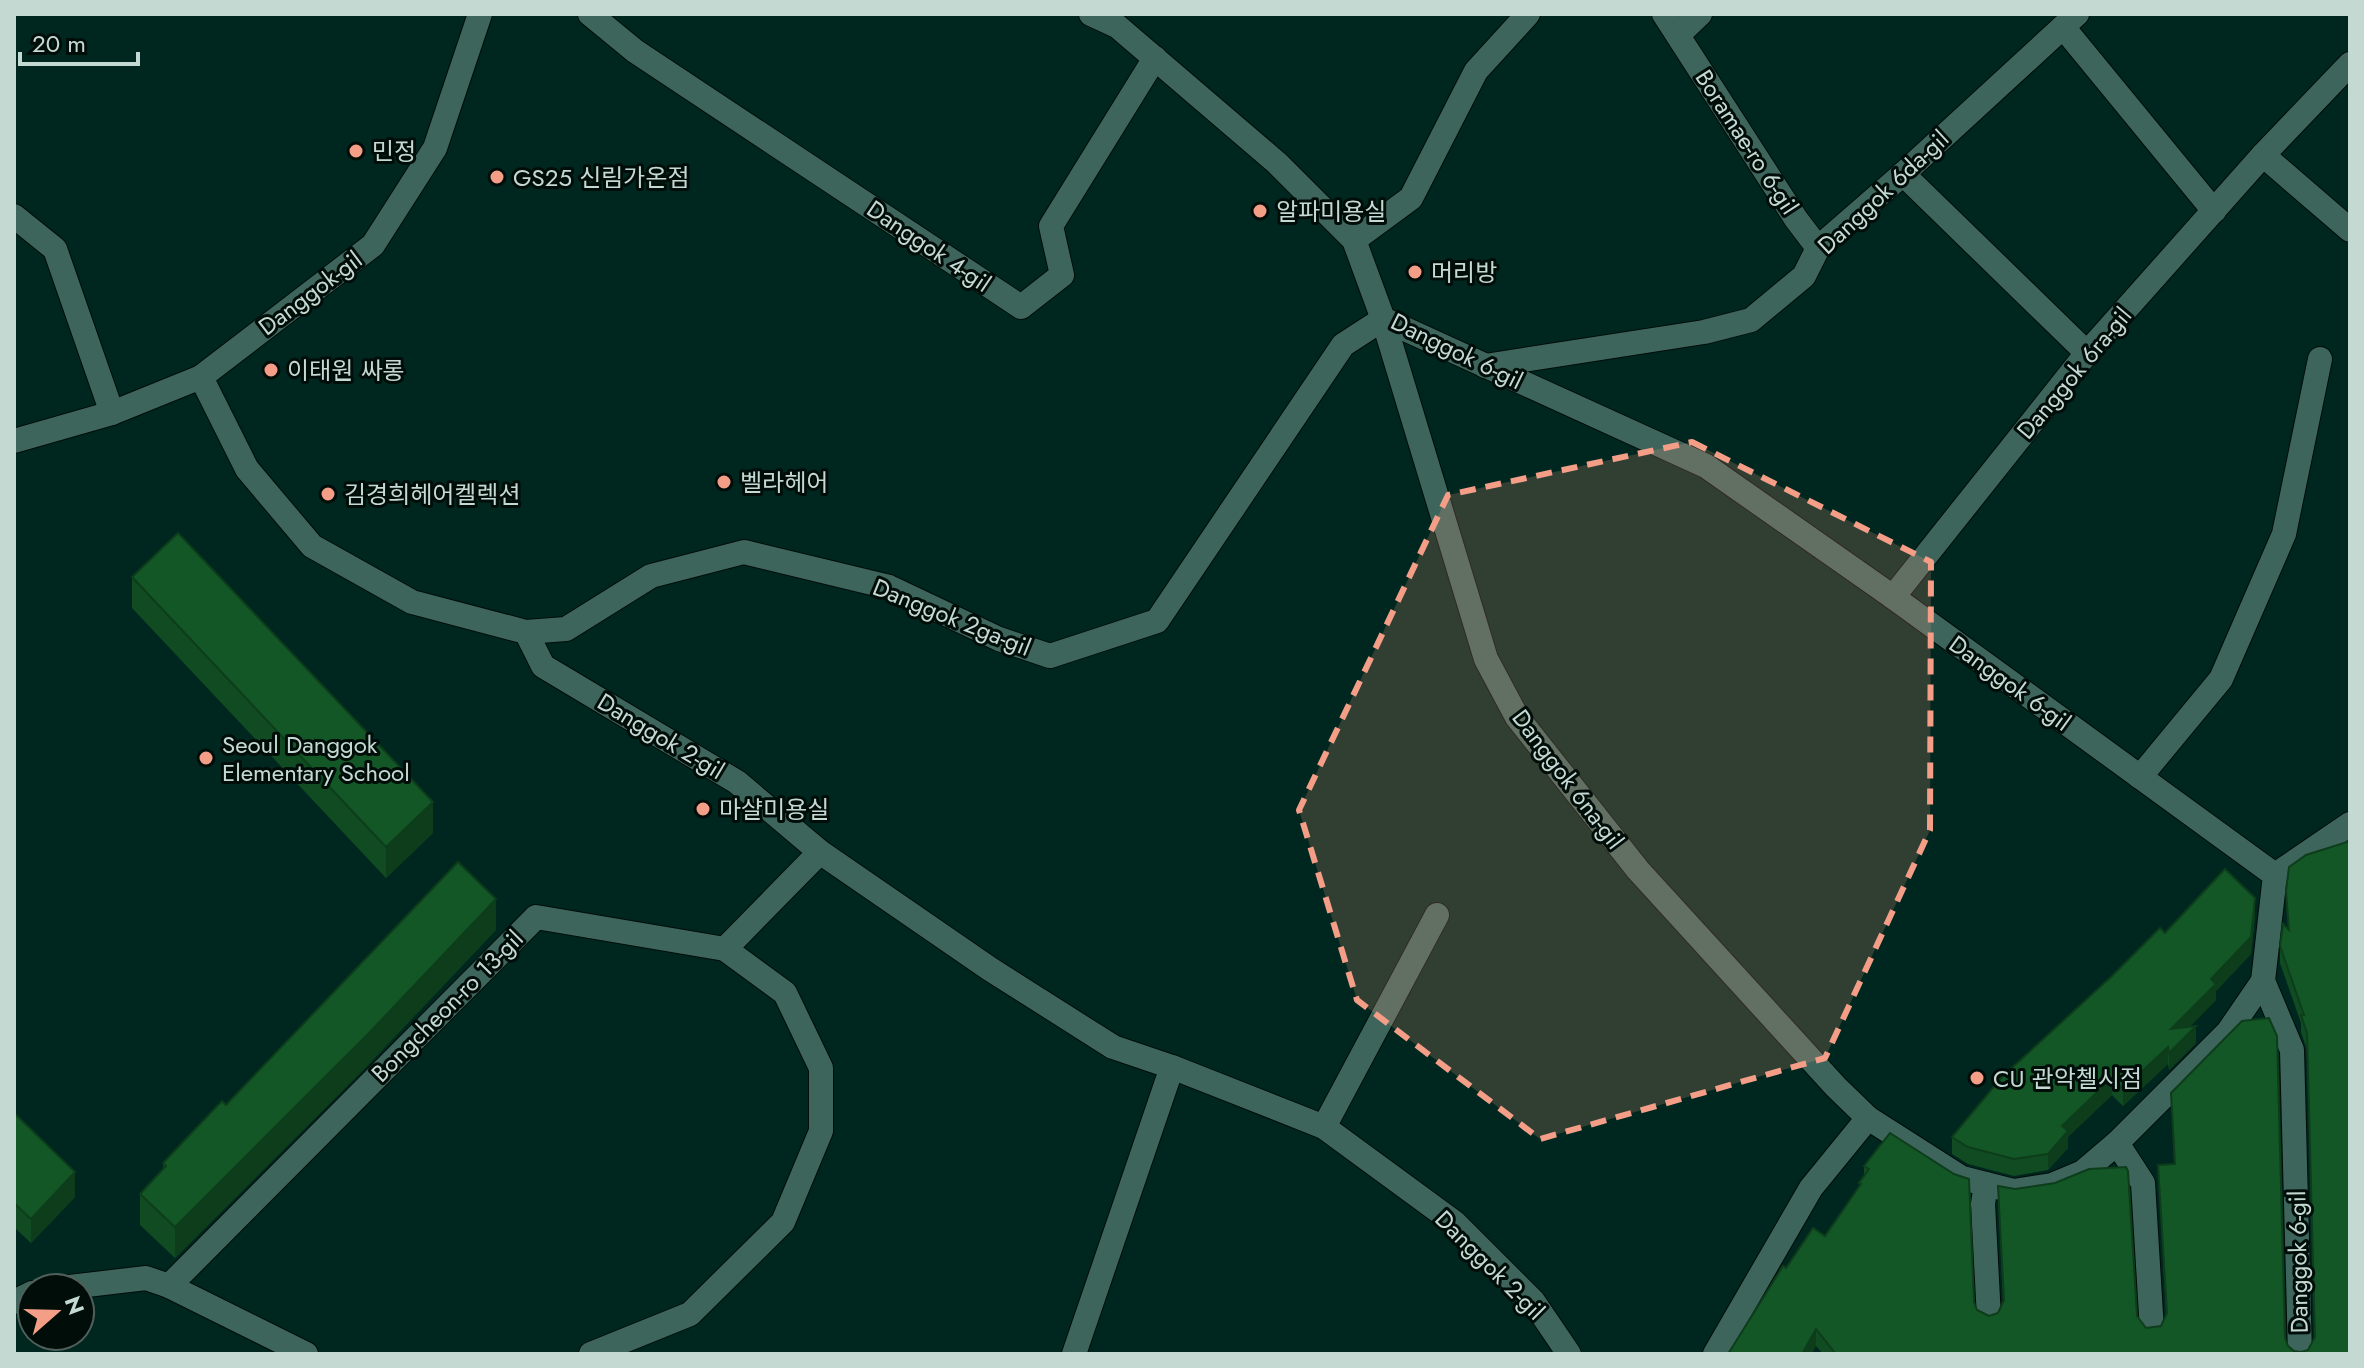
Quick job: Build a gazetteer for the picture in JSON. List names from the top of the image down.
{
  "streets": {
    "street": [
      "Boramae-ro 6-gil",
      "Danggok 6da-gil",
      "Danggok 4-gil",
      "Danggok-gil",
      "Danggok 6-gil",
      "Danggok 6ra-gil",
      "Danggok 2ga-gil",
      "Danggok 2-gil",
      "Danggok 6na-gil",
      "Bongcheon-ro 13-gil"
    ]
  },
  "crossings": [
    ["Boramae-ro 6-gil", "Danggok 6da-gil"],
    ["Danggok 6da-gil", "Danggok 6-gil"],
    ["Danggok 4-gil", "Danggok 6-gil"],
    ["Danggok 6-gil", "Danggok 6ra-gil"],
    ["Danggok 6-gil", "Danggok 2ga-gil"],
    ["Danggok 6-gil", "Danggok 6na-gil"],
    ["Danggok 2ga-gil", "Danggok 2-gil"],
    ["Danggok 2ga-gil", "Danggok 6na-gil"]
  ],
  "places": [
    "민정",
    "GS25 신림가온점",
    "알파미용실",
    "머리방",
    "이태원 싸롱",
    "벨라헤어",
    "김경희헤어켈렉션",
    "Seoul Danggok Elementary School",
    "마샬미용실",
    "CU 관악첼시점"
  ],
  "scale_bar": "20 m",
  "north": "right"
}
